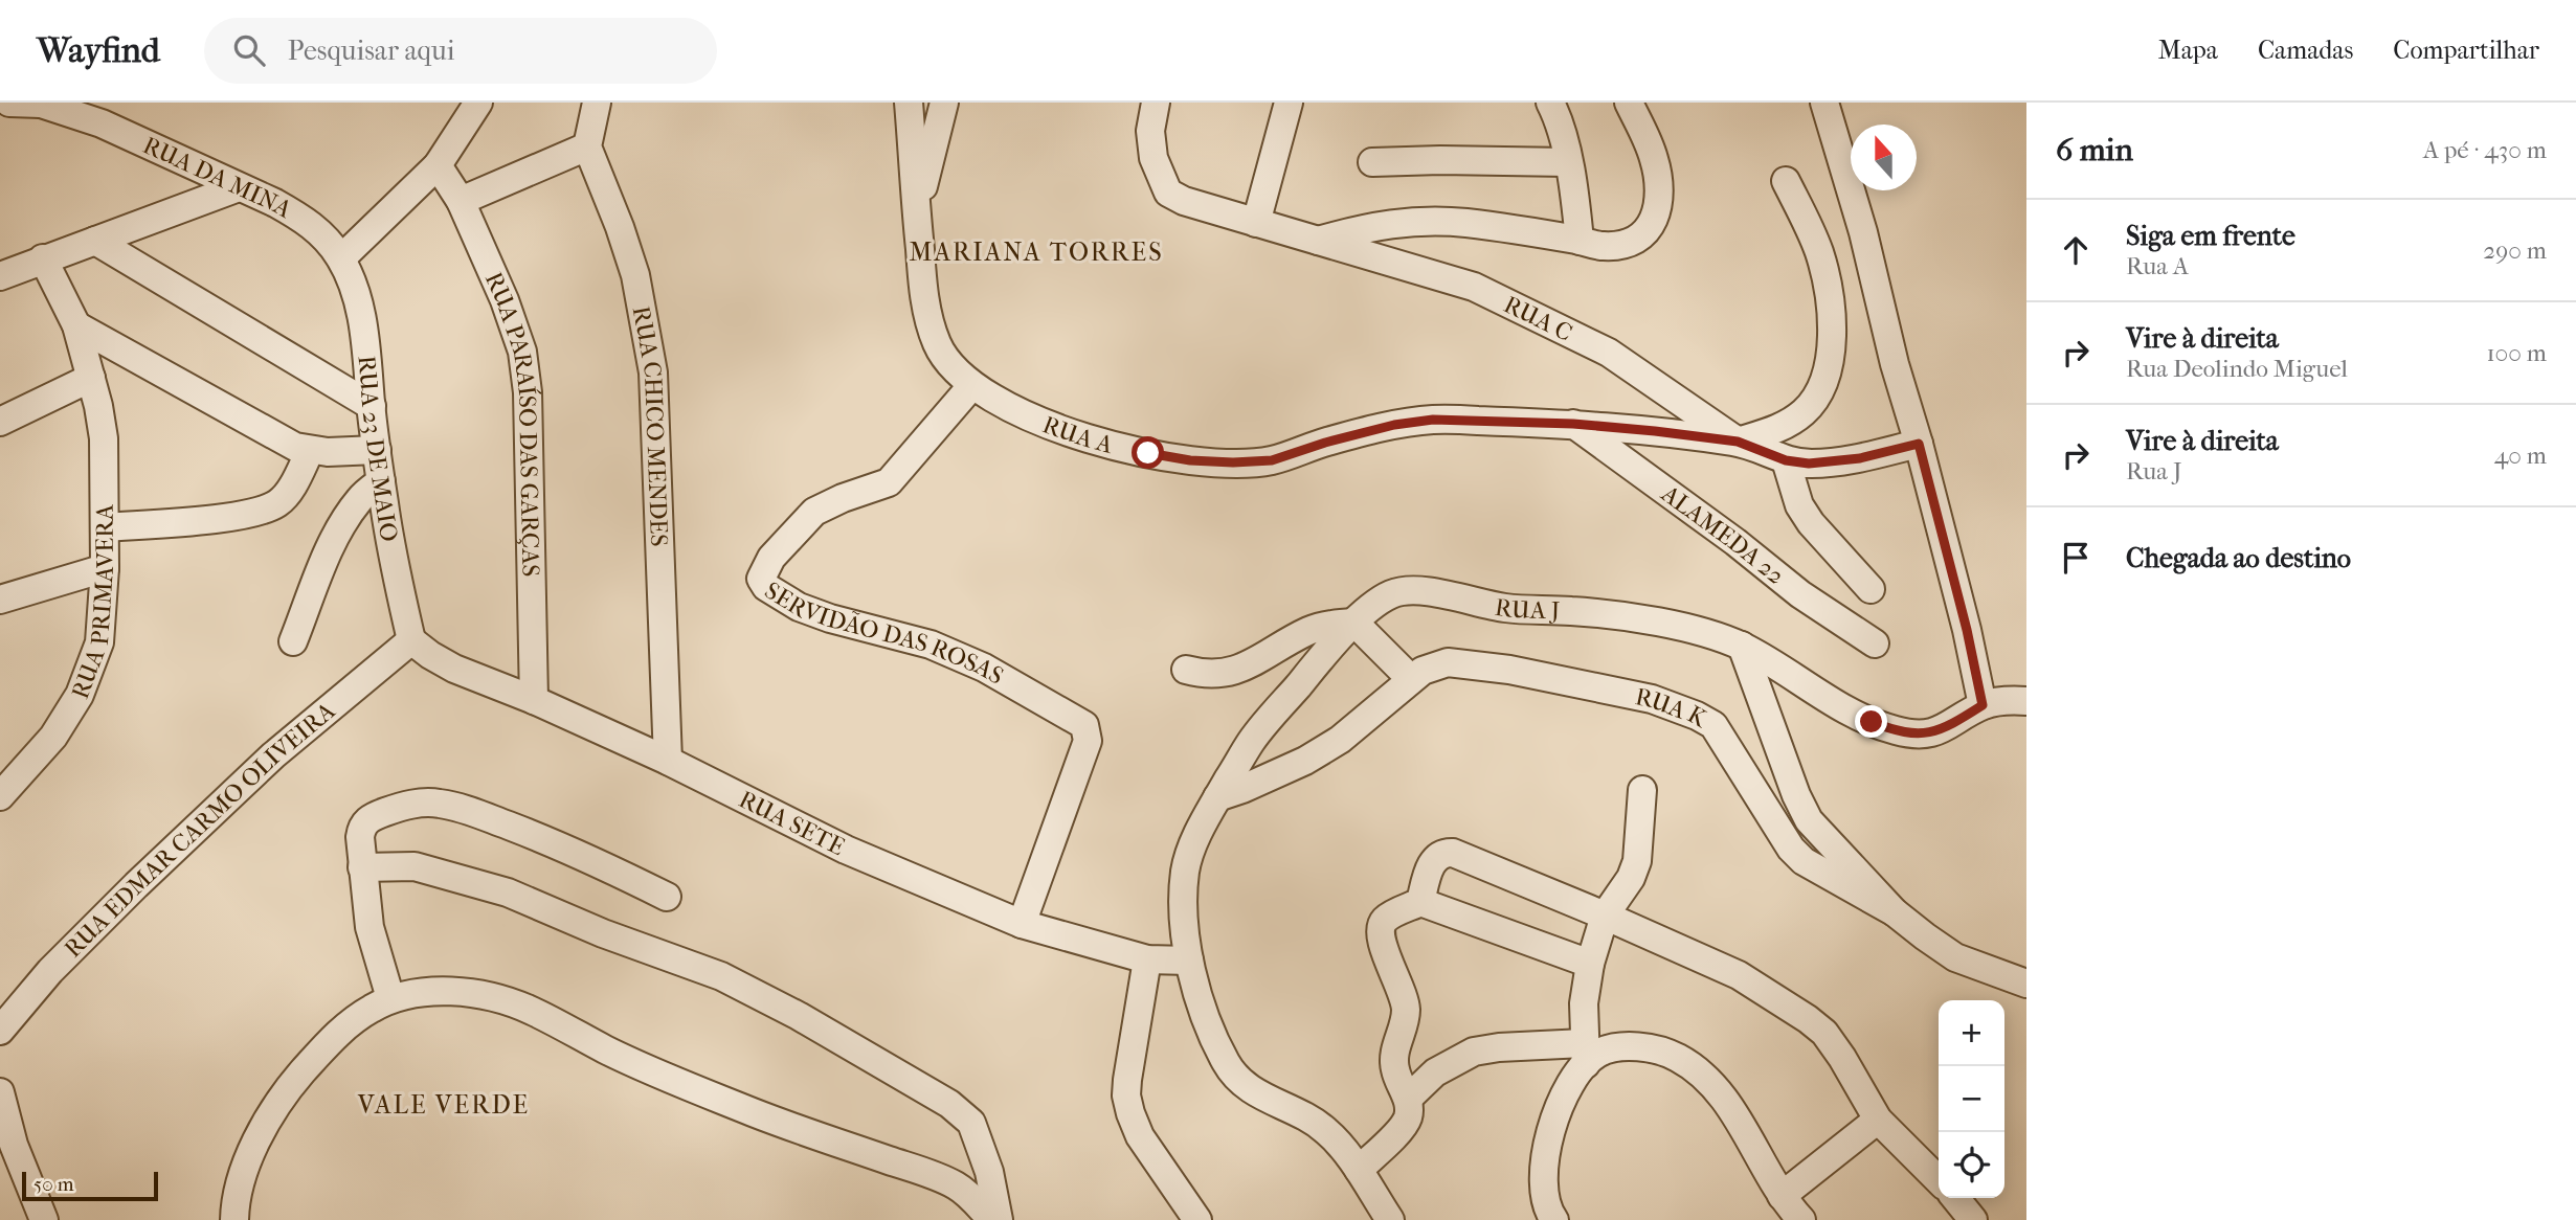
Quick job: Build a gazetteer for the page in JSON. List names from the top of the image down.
{
  "streets": {
    "street": [
      "RUA DA MINA",
      "RUA C",
      "RUA CHICO MENDES",
      "RUA PARAÍSO DAS GARÇAS",
      "RUA A",
      "RUA 23 DE MAIO",
      "ALAMEDA 22",
      "RUA PRIMAVERA",
      "RUA J",
      "SERVIDÃO DAS ROSAS",
      "RUA K",
      "RUA SETE",
      "RUA EDMAR CARMO OLIVEIRA"
    ]
  },
  "crossings": [
    ["RUA DA MINA", "RUA 23 DE MAIO"],
    ["RUA C", "RUA A"],
    ["RUA CHICO MENDES", "RUA SETE"],
    ["RUA PARAÍSO DAS GARÇAS", "RUA SETE"],
    ["RUA A", "ALAMEDA 22"],
    ["RUA A", "SERVIDÃO DAS ROSAS"],
    ["RUA 23 DE MAIO", "RUA SETE"],
    ["RUA 23 DE MAIO", "RUA EDMAR CARMO OLIVEIRA"],
    ["RUA J", "RUA K"],
    ["RUA J", "RUA SETE"],
    ["SERVIDÃO DAS ROSAS", "RUA SETE"],
    ["RUA SETE", "RUA EDMAR CARMO OLIVEIRA"]
  ],
  "districts": ["MARIANA TORRES", "VALE VERDE"],
  "scale_bar": "50 m",
  "north": "top",
  "page": {
    "header": "Wayfind",
    "search": "Pesquisar aqui",
    "nav": ["Mapa", "Camadas", "Compartilhar"],
    "heading": ["6 min", "A pé · 430 m"],
    "list": [
      ["Siga em frente", "Rua A", "290 m"],
      ["Vire à direita", "Rua Deolindo Miguel", "100 m"],
      ["Vire à direita", "Rua J", "40 m"],
      "Chegada ao destino"
    ],
    "map_buttons": ["+", "−"],
    "scale": "50 m"
  }
}
